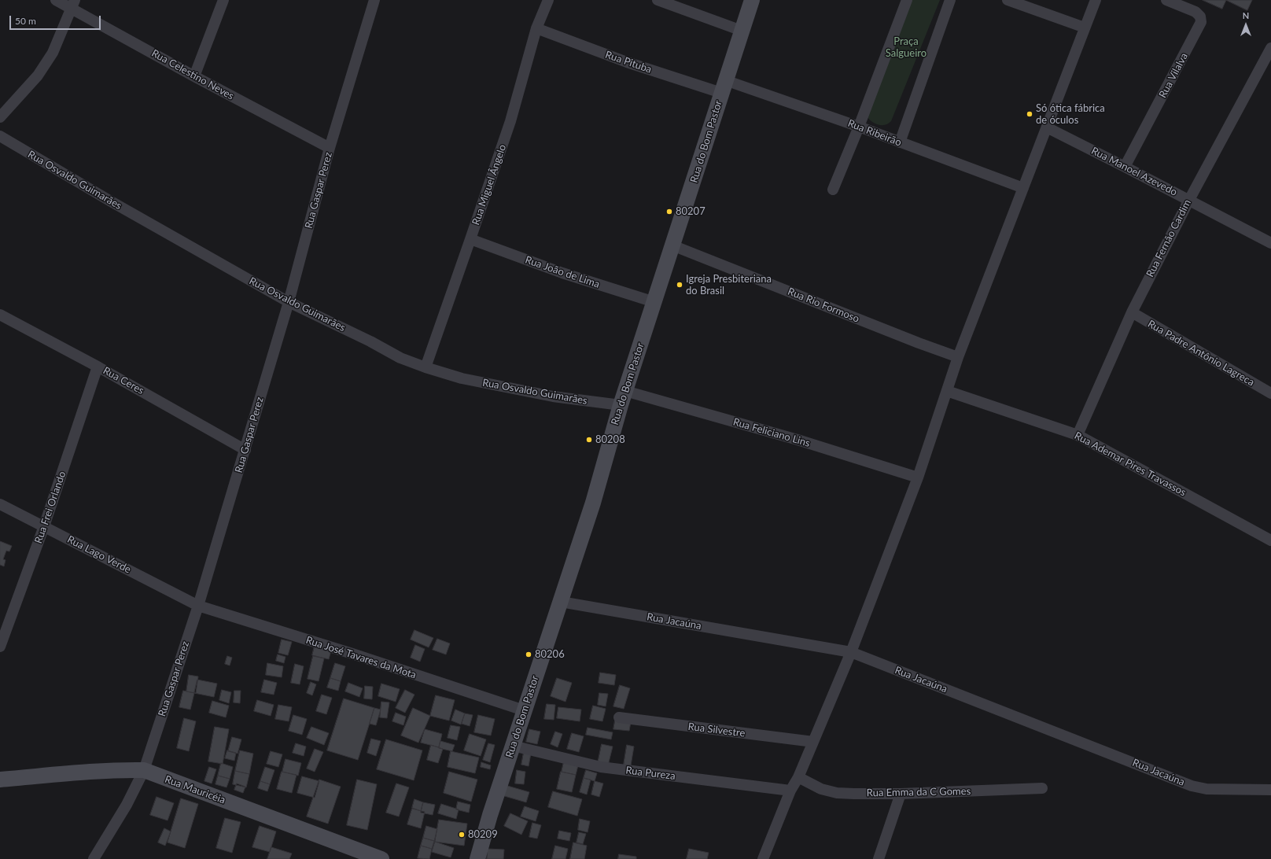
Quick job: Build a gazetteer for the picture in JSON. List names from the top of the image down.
{
  "streets": {
    "street": [
      "Rua Pituba",
      "Rua Celestino Neves",
      "Rua Vilalva",
      "Rua Ribeirão",
      "Rua do Bom Pastor",
      "Rua Manoel Azevedo",
      "Rua Osvaldo Guimarães",
      "Rua Miguel Ângelo",
      "Rua Gaspar Perez",
      "Rua Fernão Cardim",
      "Rua João de Lima",
      "Rua Rio Formoso",
      "Rua Padre Antônio Lagreca",
      "Rua Ceres",
      "Rua Feliciano Lins",
      "Rua Ademar Pires Travassos",
      "Rua Frei Orlando",
      "Rua Lago Verde",
      "Rua Jacaúna",
      "Rua José Tavares da Mota",
      "Rua Silvestre",
      "Rua Pureza",
      "Rua Mauricéia",
      "Rua Emma da C Gomes"
    ]
  },
  "crossings": [
    ["Rua Pituba", "Rua Ribeirão"],
    ["Rua Pituba", "Rua do Bom Pastor"],
    ["Rua Pituba", "Rua Miguel Ângelo"],
    ["Rua Celestino Neves", "Rua Gaspar Perez"],
    ["Rua Vilalva", "Rua Manoel Azevedo"],
    ["Rua Ribeirão", "Rua do Bom Pastor"],
    ["Rua do Bom Pastor", "Rua Osvaldo Guimarães"],
    ["Rua do Bom Pastor", "Rua João de Lima"],
    ["Rua do Bom Pastor", "Rua Rio Formoso"],
    ["Rua do Bom Pastor", "Rua Feliciano Lins"],
    ["Rua do Bom Pastor", "Rua Jacaúna"],
    ["Rua do Bom Pastor", "Rua José Tavares da Mota"],
    ["Rua do Bom Pastor", "Rua Pureza"],
    ["Rua Manoel Azevedo", "Rua Fernão Cardim"],
    ["Rua Osvaldo Guimarães", "Rua Miguel Ângelo"],
    ["Rua Osvaldo Guimarães", "Rua Gaspar Perez"],
    ["Rua Osvaldo Guimarães", "Rua Feliciano Lins"],
    ["Rua Miguel Ângelo", "Rua João de Lima"],
    ["Rua Gaspar Perez", "Rua Ceres"],
    ["Rua Gaspar Perez", "Rua Lago Verde"],
    ["Rua Gaspar Perez", "Rua José Tavares da Mota"],
    ["Rua Gaspar Perez", "Rua Mauricéia"],
    ["Rua Fernão Cardim", "Rua Padre Antônio Lagreca"],
    ["Rua Fernão Cardim", "Rua Ademar Pires Travassos"],
    ["Rua Ceres", "Rua Frei Orlando"],
    ["Rua Frei Orlando", "Rua Lago Verde"],
    ["Rua Lago Verde", "Rua José Tavares da Mota"]
  ],
  "parks": ["Praça Salgueiro"],
  "places": [
    "Só ótica fábrica de óculos",
    "80207",
    "Igreja Presbiteriana do Brasil",
    "80208",
    "80206",
    "80209"
  ],
  "scale_bar": "50 m",
  "north": "top"
}
